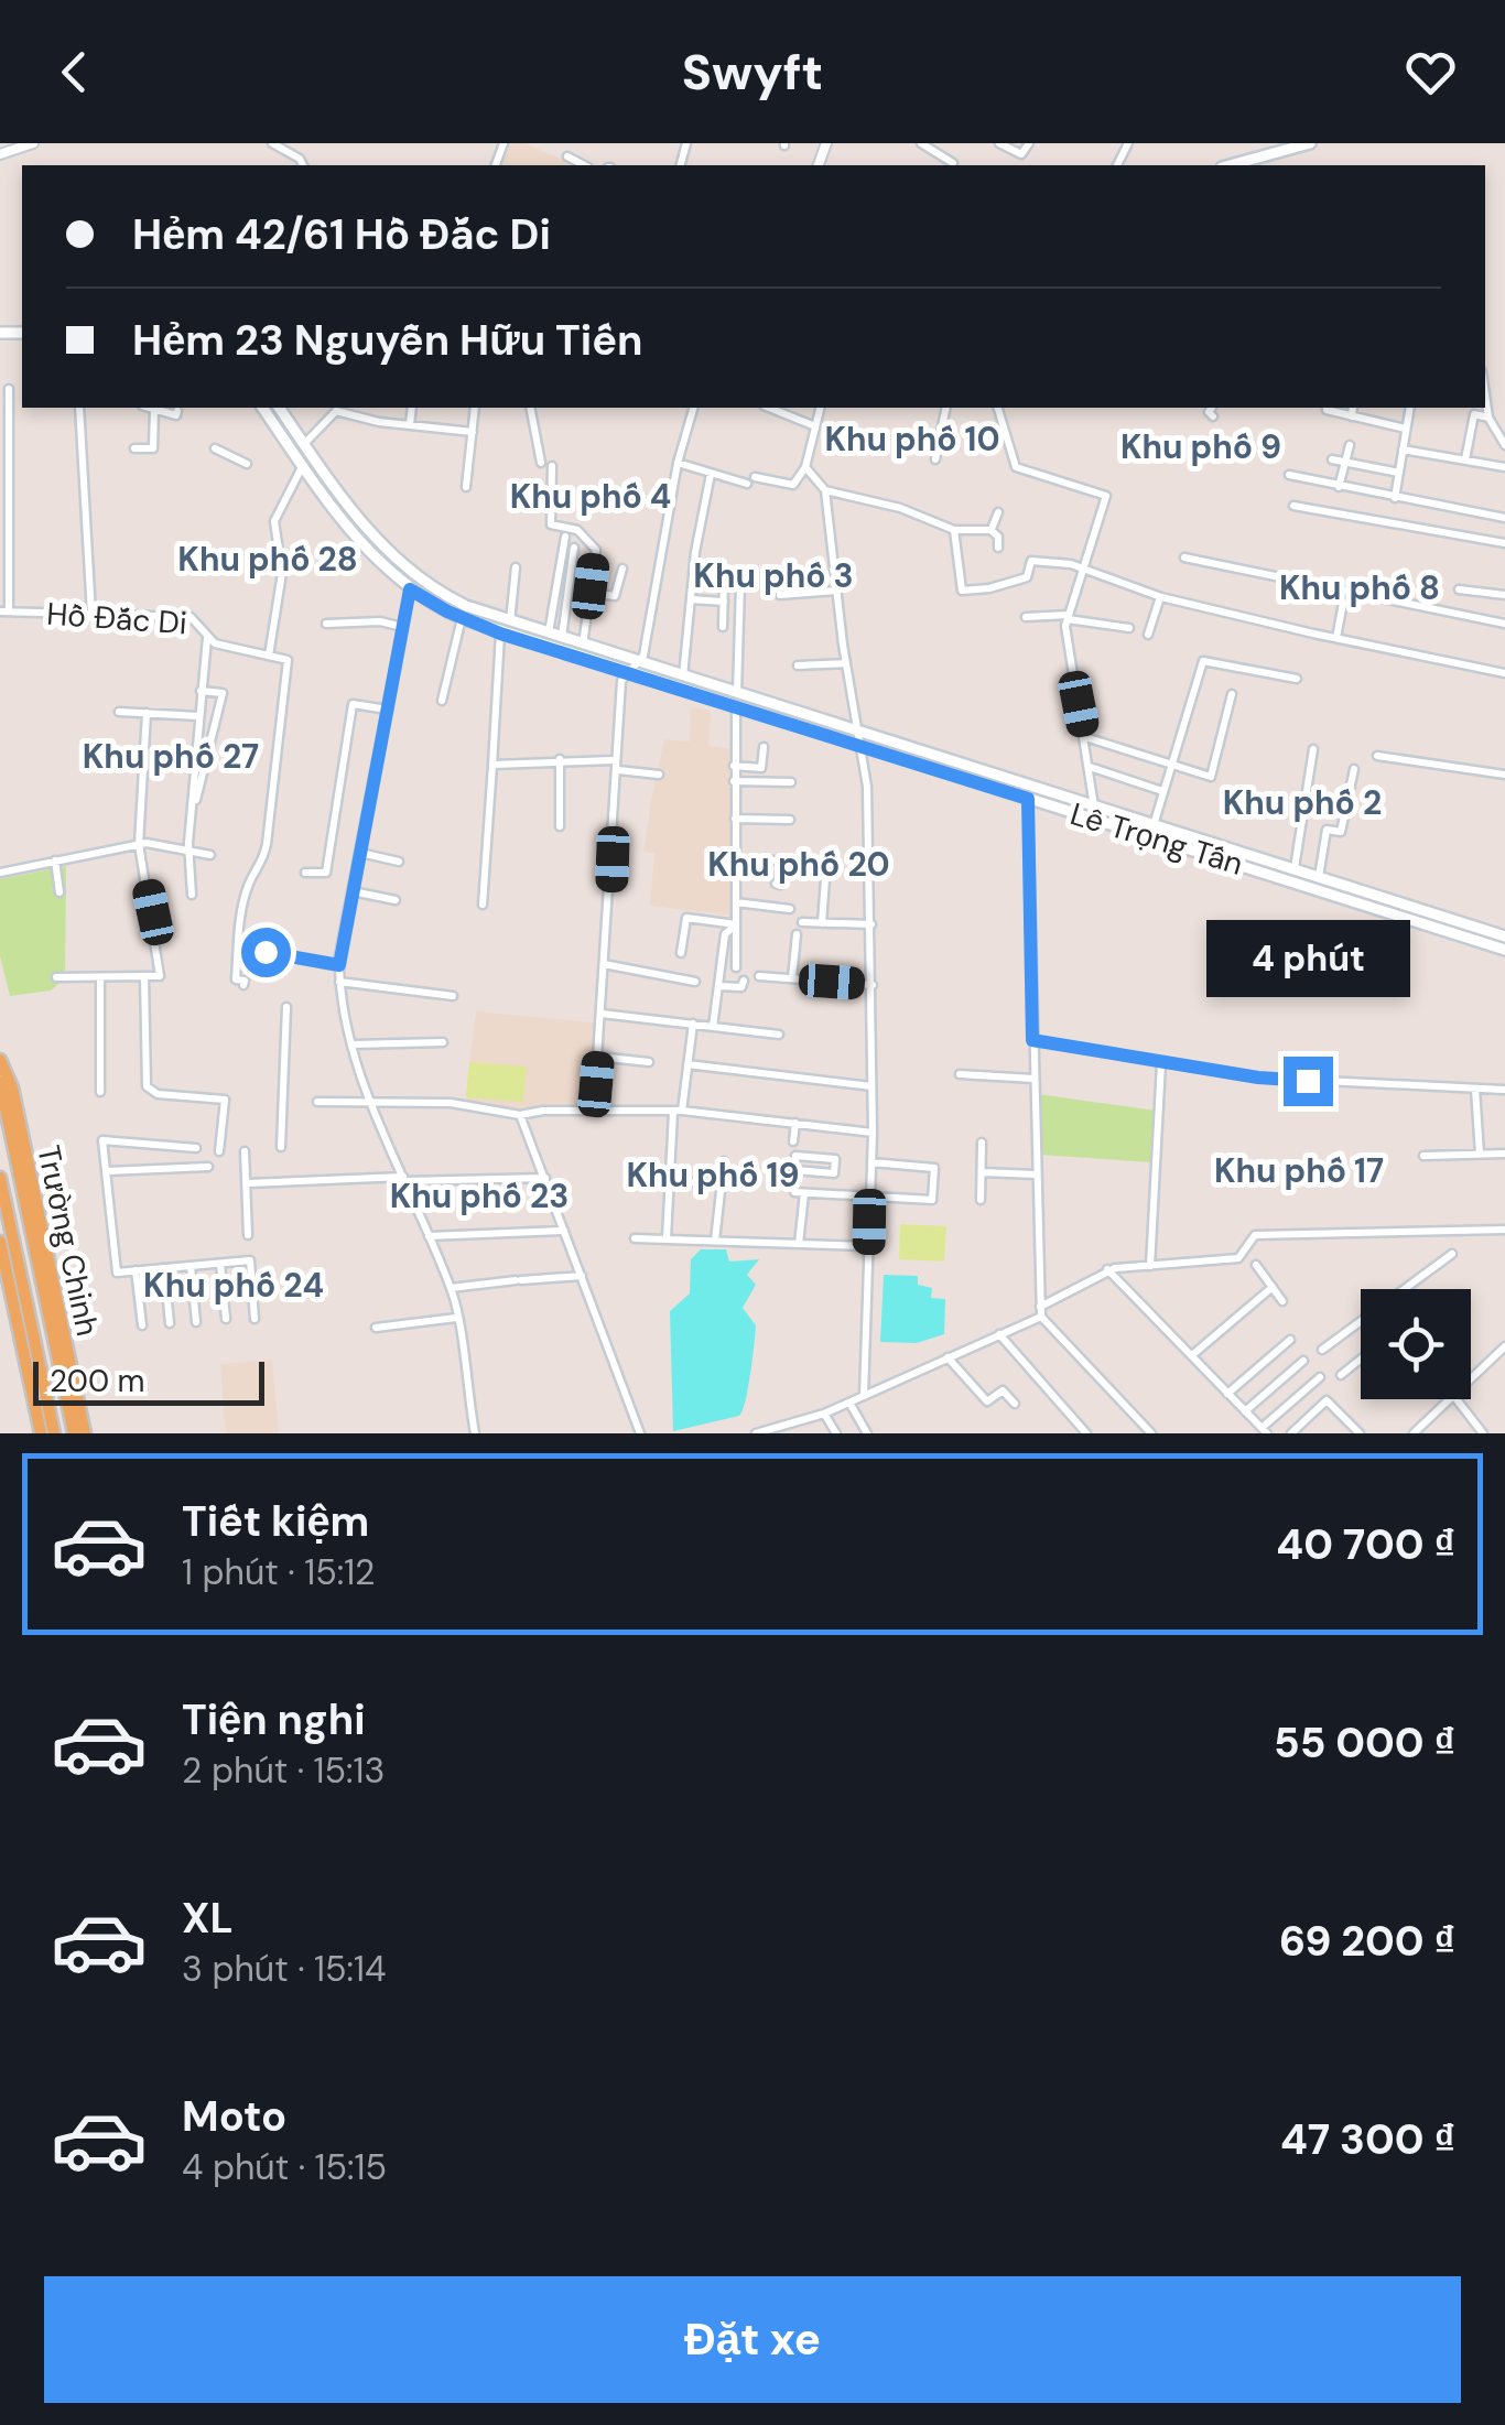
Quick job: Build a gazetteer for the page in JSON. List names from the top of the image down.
{
  "streets": {
    "main road": ["Lê Trọng Tấn", "Trường Chinh"],
    "street": ["Hồ Đắc Di"]
  },
  "districts": [
    "Khu phố 10",
    "Khu phố 9",
    "Khu phố 4",
    "Khu phố 28",
    "Khu phố 3",
    "Khu phố 8",
    "Khu phố 27",
    "Khu phố 2",
    "Khu phố 20",
    "Khu phố 17",
    "Khu phố 19",
    "Khu phố 23",
    "Khu phố 24"
  ],
  "scale_bar": "200 m",
  "page": {
    "header": "Swyft",
    "banner": ["Hẻm 42/61 Hồ Đắc Di", "Hẻm 23 Nguyễn Hữu Tiến"],
    "bubble": "4 phút",
    "scale": "200 m",
    "list": [
      {
        "name": "Tiết kiệm",
        "note": "1 phút · 15:12",
        "value": "40 700 ₫"
      },
      {
        "name": "Tiện nghi",
        "note": "2 phút · 15:13",
        "value": "55 000 ₫"
      },
      {
        "name": "XL",
        "note": "3 phút · 15:14",
        "value": "69 200 ₫"
      },
      {
        "name": "Moto",
        "note": "4 phút · 15:15",
        "value": "47 300 ₫"
      }
    ],
    "buttons": "Đặt xe"
  }
}
